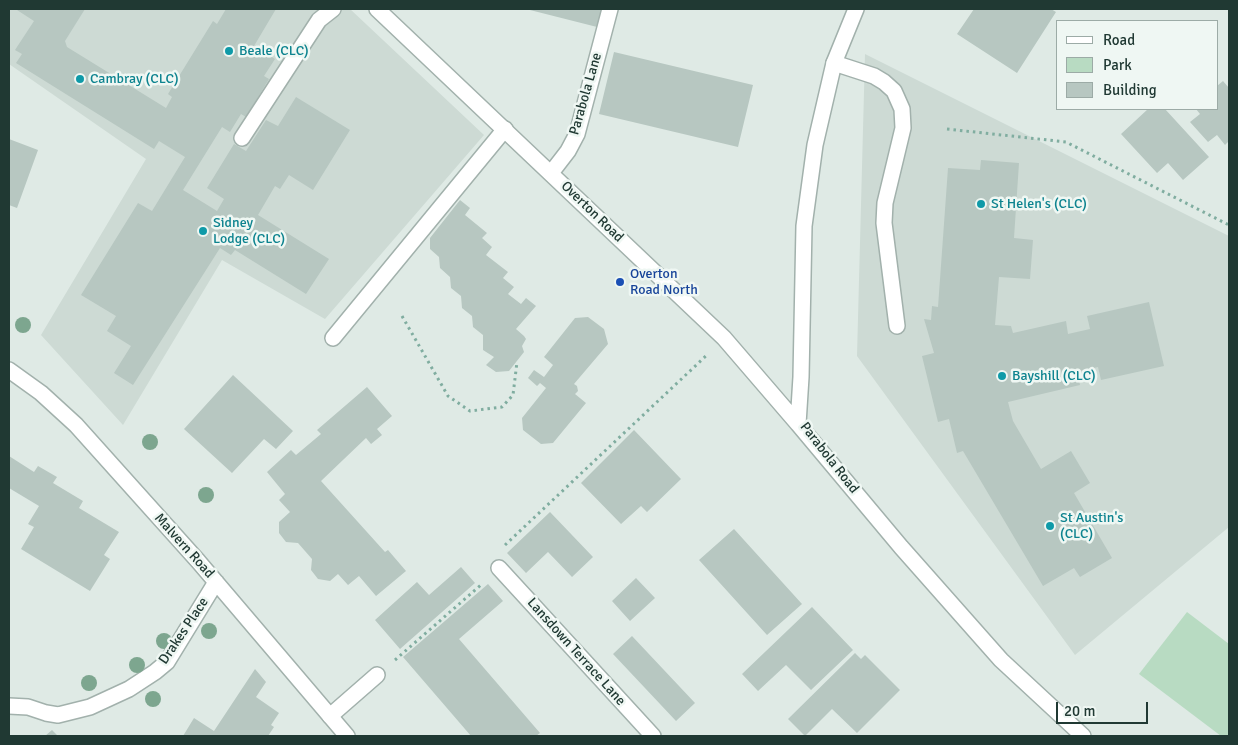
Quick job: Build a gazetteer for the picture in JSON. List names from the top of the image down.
{
  "streets": {
    "street": [
      "Parabola Lane",
      "Overton Road",
      "Parabola Road",
      "Malvern Road",
      "Drakes Place",
      "Lansdown Terrace Lane"
    ]
  },
  "crossings": [
    ["Parabola Lane", "Overton Road"],
    ["Overton Road", "Parabola Road"],
    ["Malvern Road", "Drakes Place"]
  ],
  "places": [
    "Beale (CLC)",
    "Cambray (CLC)",
    "St Helen's (CLC)",
    "Sidney Lodge (CLC)",
    "Overton Road North",
    "Bayshill (CLC)",
    "St Austin's (CLC)"
  ],
  "legend": ["Road", "Park", "Building"],
  "scale_bar": "20 m"
}
